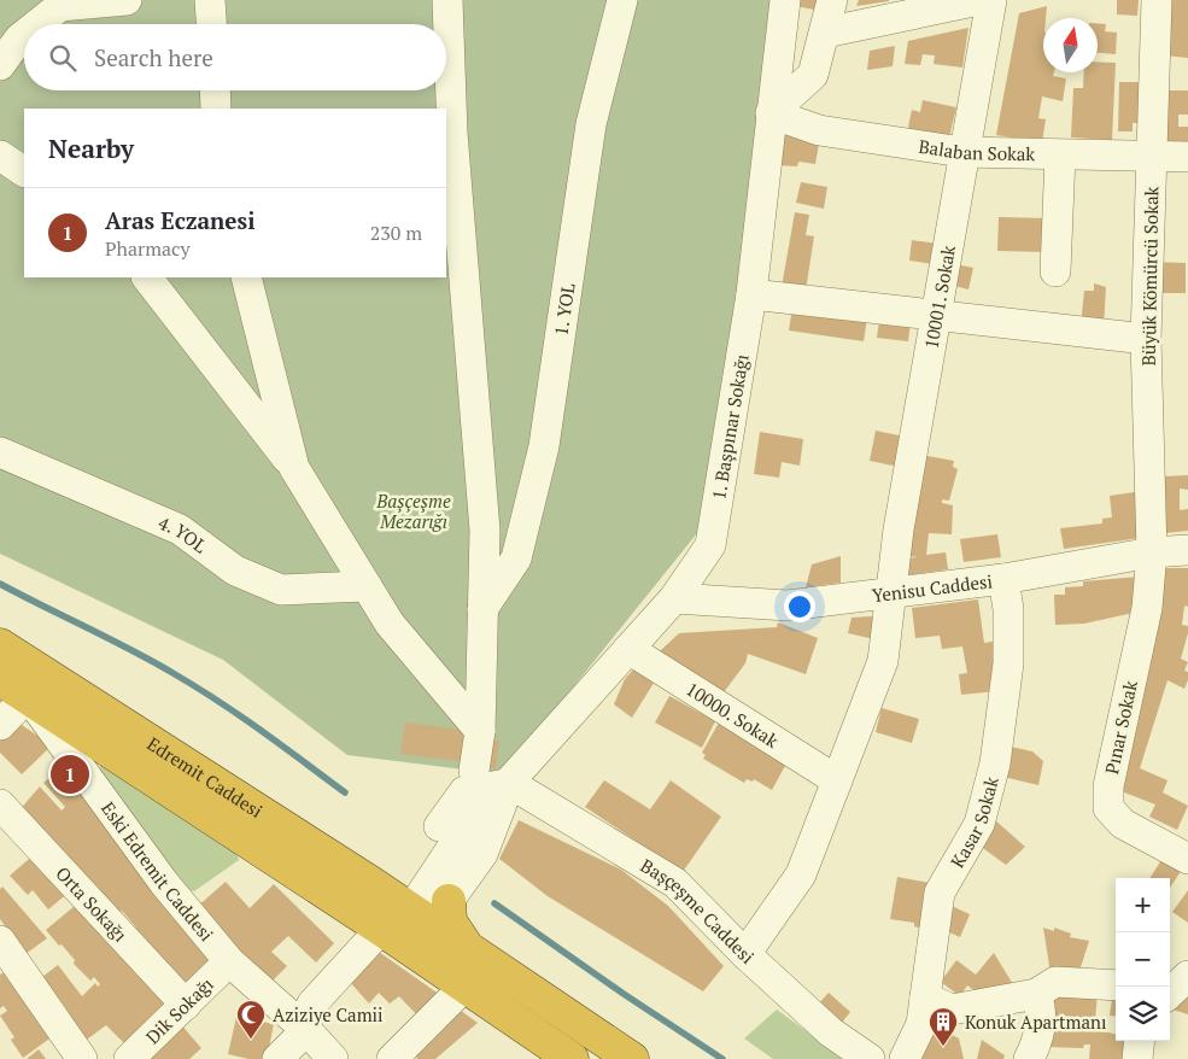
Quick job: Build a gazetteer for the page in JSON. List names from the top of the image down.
{
  "streets": {
    "highway": ["Edremit Caddesi"],
    "street": [
      "Balaban Sokak",
      "Büyük Kömürcü Sokak",
      "10001. Sokak",
      "1. YOL",
      "1. Başpınar Sokağı",
      "4. YOL",
      "Yenisu Caddesi",
      "10000. Sokak",
      "Pınar Sokak",
      "Kasar Sokak",
      "Eski Edremit Caddesi",
      "Orta Sokağı",
      "Başçeşme Caddesi",
      "Dik Sokağı"
    ]
  },
  "crossings": [
    ["Balaban Sokak", "Büyük Kömürcü Sokak"],
    ["Balaban Sokak", "10001. Sokak"],
    ["Balaban Sokak", "1. Başpınar Sokağı"],
    ["Büyük Kömürcü Sokak", "Yenisu Caddesi"],
    ["Büyük Kömürcü Sokak", "Pınar Sokak"],
    ["10001. Sokak", "Yenisu Caddesi"],
    ["1. Başpınar Sokağı", "Yenisu Caddesi"],
    ["1. Başpınar Sokağı", "10000. Sokak"],
    ["1. Başpınar Sokağı", "Edremit Caddesi"],
    ["1. Başpınar Sokağı", "Başçeşme Caddesi"],
    ["Yenisu Caddesi", "Pınar Sokak"],
    ["Yenisu Caddesi", "Kasar Sokak"],
    ["Edremit Caddesi", "Eski Edremit Caddesi"],
    ["Eski Edremit Caddesi", "Dik Sokağı"],
    ["Orta Sokağı", "Dik Sokağı"]
  ],
  "parks": ["Başçeşme Mezarığı"],
  "places": {
    "mosque": ["Aziziye Camii"],
    "building": ["Konuk Apartmanı"]
  },
  "north": "top",
  "page": {
    "search": "Search here",
    "heading": "Nearby",
    "list": [
      {
        "mark": "1",
        "name": "Aras Eczanesi",
        "note": "Pharmacy",
        "value": "230 m"
      }
    ],
    "pins": "1",
    "map_buttons": ["+", "−"]
  }
}
